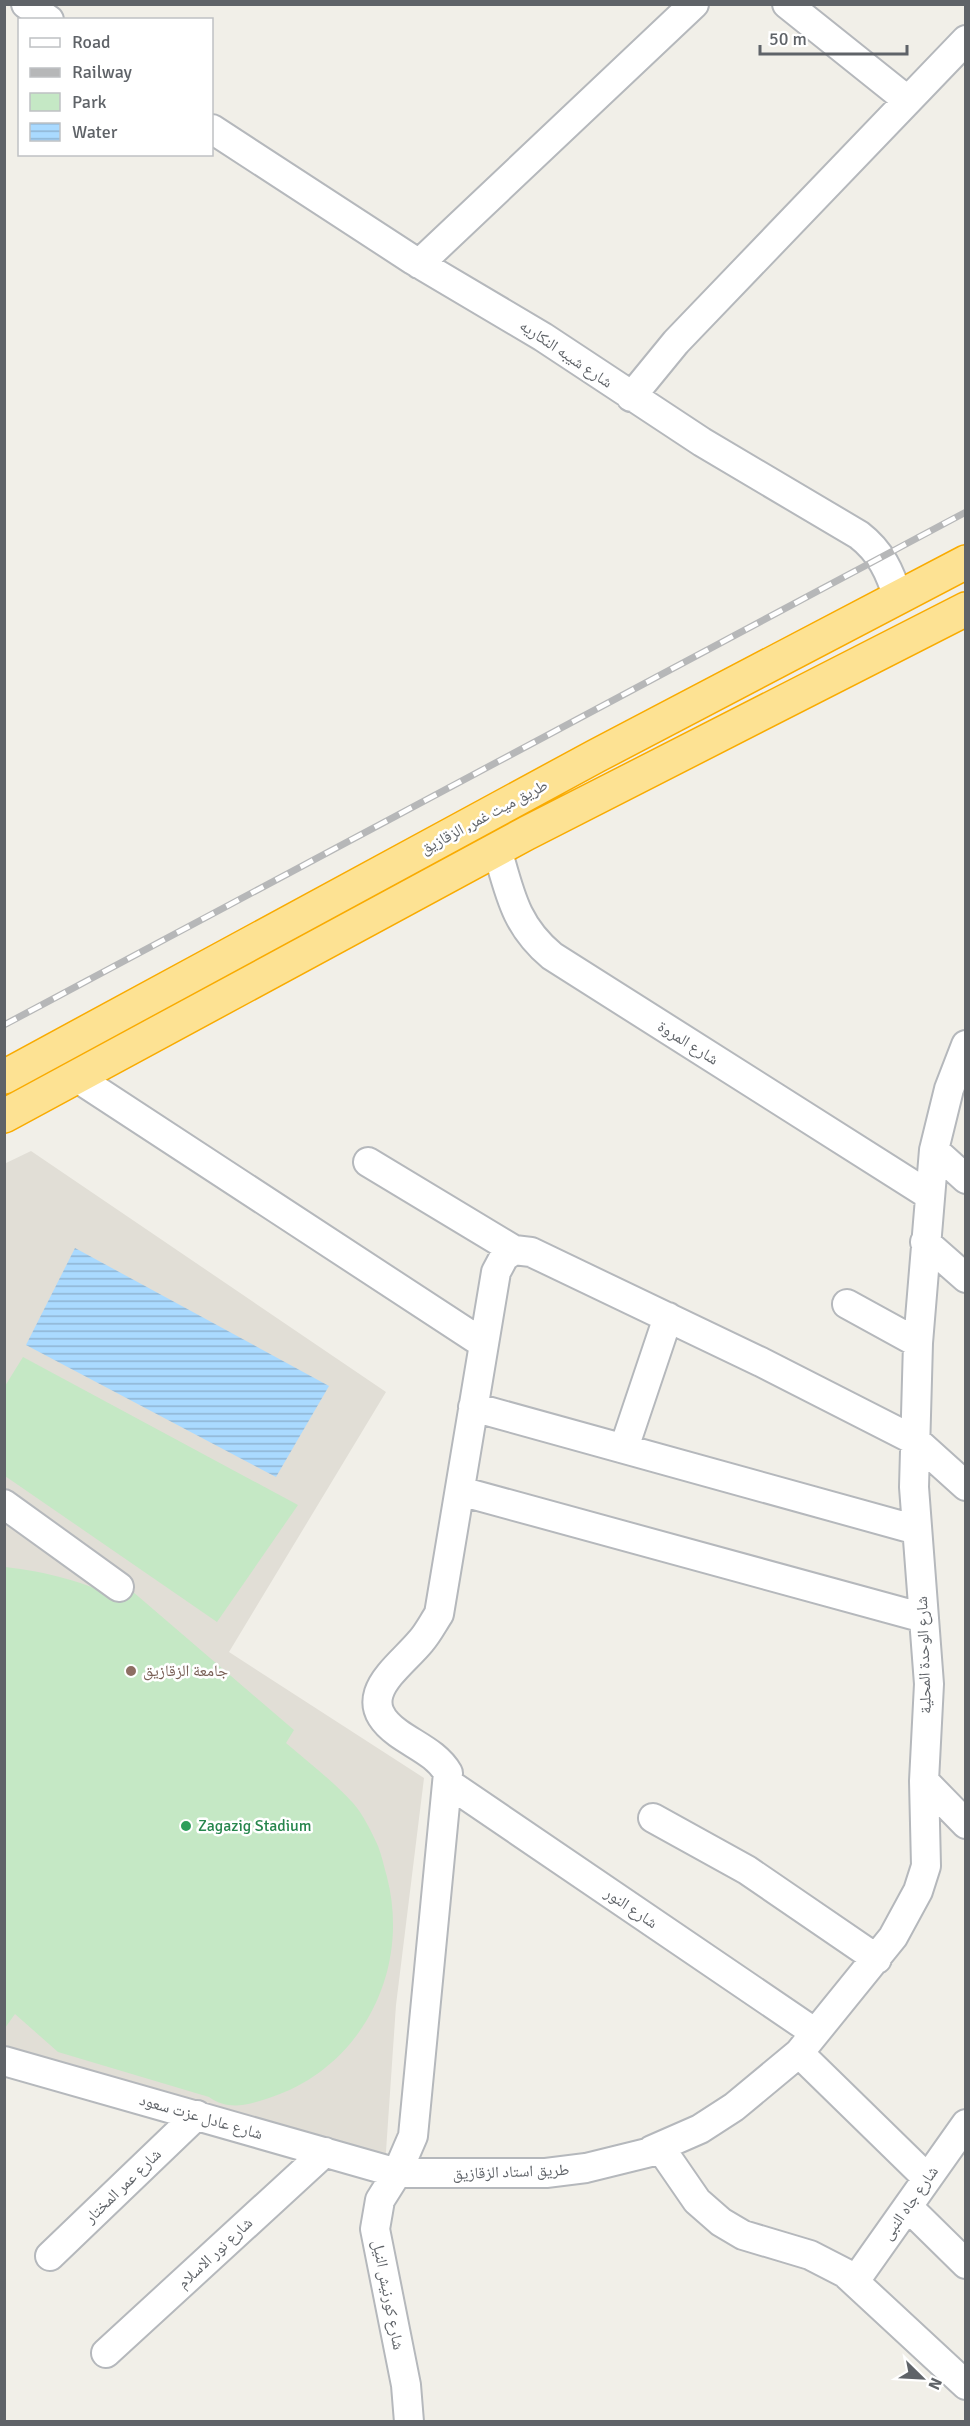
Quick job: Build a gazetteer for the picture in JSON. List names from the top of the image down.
{
  "streets": {
    "highway": ["طريق ميت غمر, الزقازيق"],
    "street": [
      "شارع شيبه النكاريه",
      "شارع المروة",
      "شارع الوحدة المحلية",
      "شارع النور",
      "شارع عادل عزت سعود",
      "طريق استاد الزقازيق",
      "شارع عمر المختار",
      "شارع جاه النبى",
      "شارع نور الاسلام",
      "شارع كورنيش النيل"
    ]
  },
  "crossings": [
    ["شارع شيبه النكاريه", "طريق ميت غمر, الزقازيق"],
    ["شارع المروة", "شارع الوحدة المحلية"],
    ["شارع الوحدة المحلية", "شارع النور"],
    ["شارع الوحدة المحلية", "طريق استاد الزقازيق"],
    ["شارع النور", "شارع جاه النبى"],
    ["شارع النور", "شارع كورنيش النيل"],
    ["شارع عادل عزت سعود", "طريق استاد الزقازيق"],
    ["شارع عادل عزت سعود", "شارع عمر المختار"],
    ["شارع عادل عزت سعود", "شارع نور الاسلام"],
    ["شارع عادل عزت سعود", "شارع كورنيش النيل"],
    ["طريق استاد الزقازيق", "شارع كورنيش النيل"]
  ],
  "places": ["جامعة الزقازيق", "Zagazig Stadium"],
  "legend": [
    "Road",
    "Railway",
    "Park",
    "Water"
  ],
  "scale_bar": "50 m",
  "north": "bottom right"
}
